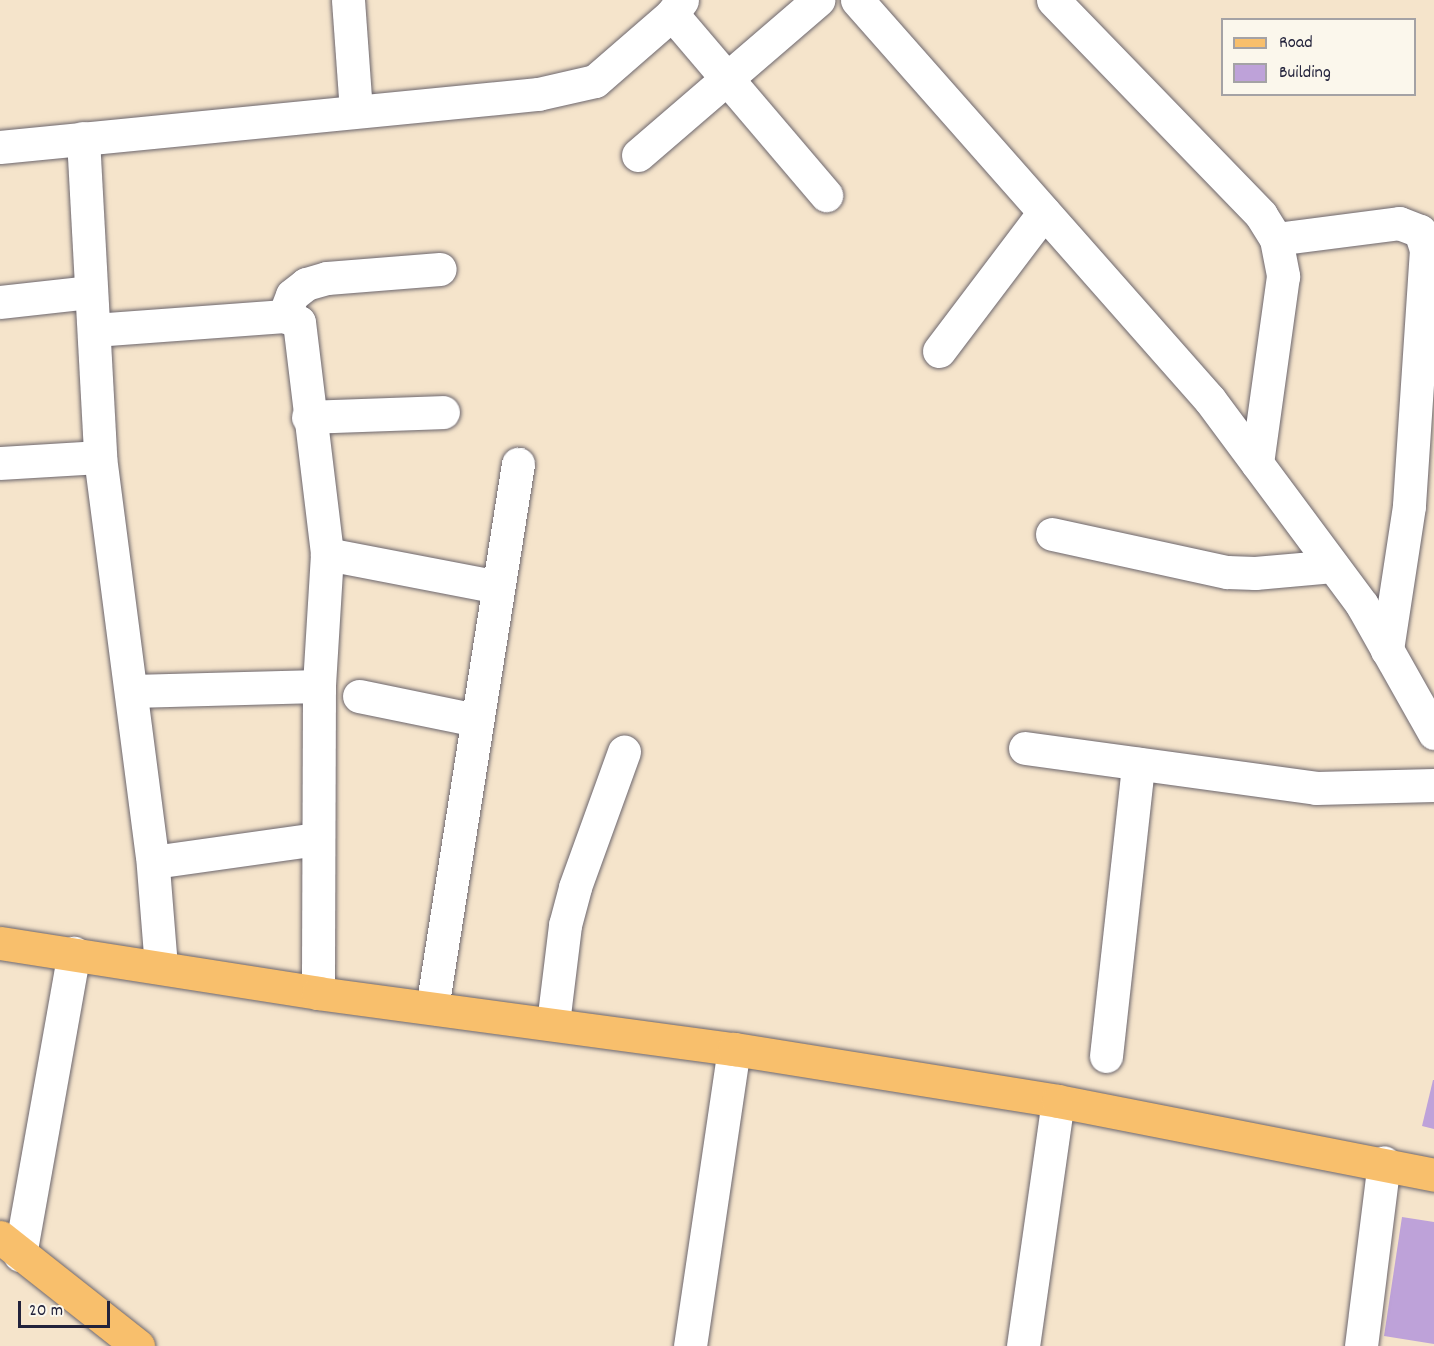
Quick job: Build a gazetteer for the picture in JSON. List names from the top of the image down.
{
  "legend": ["Road", "Building"],
  "scale_bar": "20 m"
}
